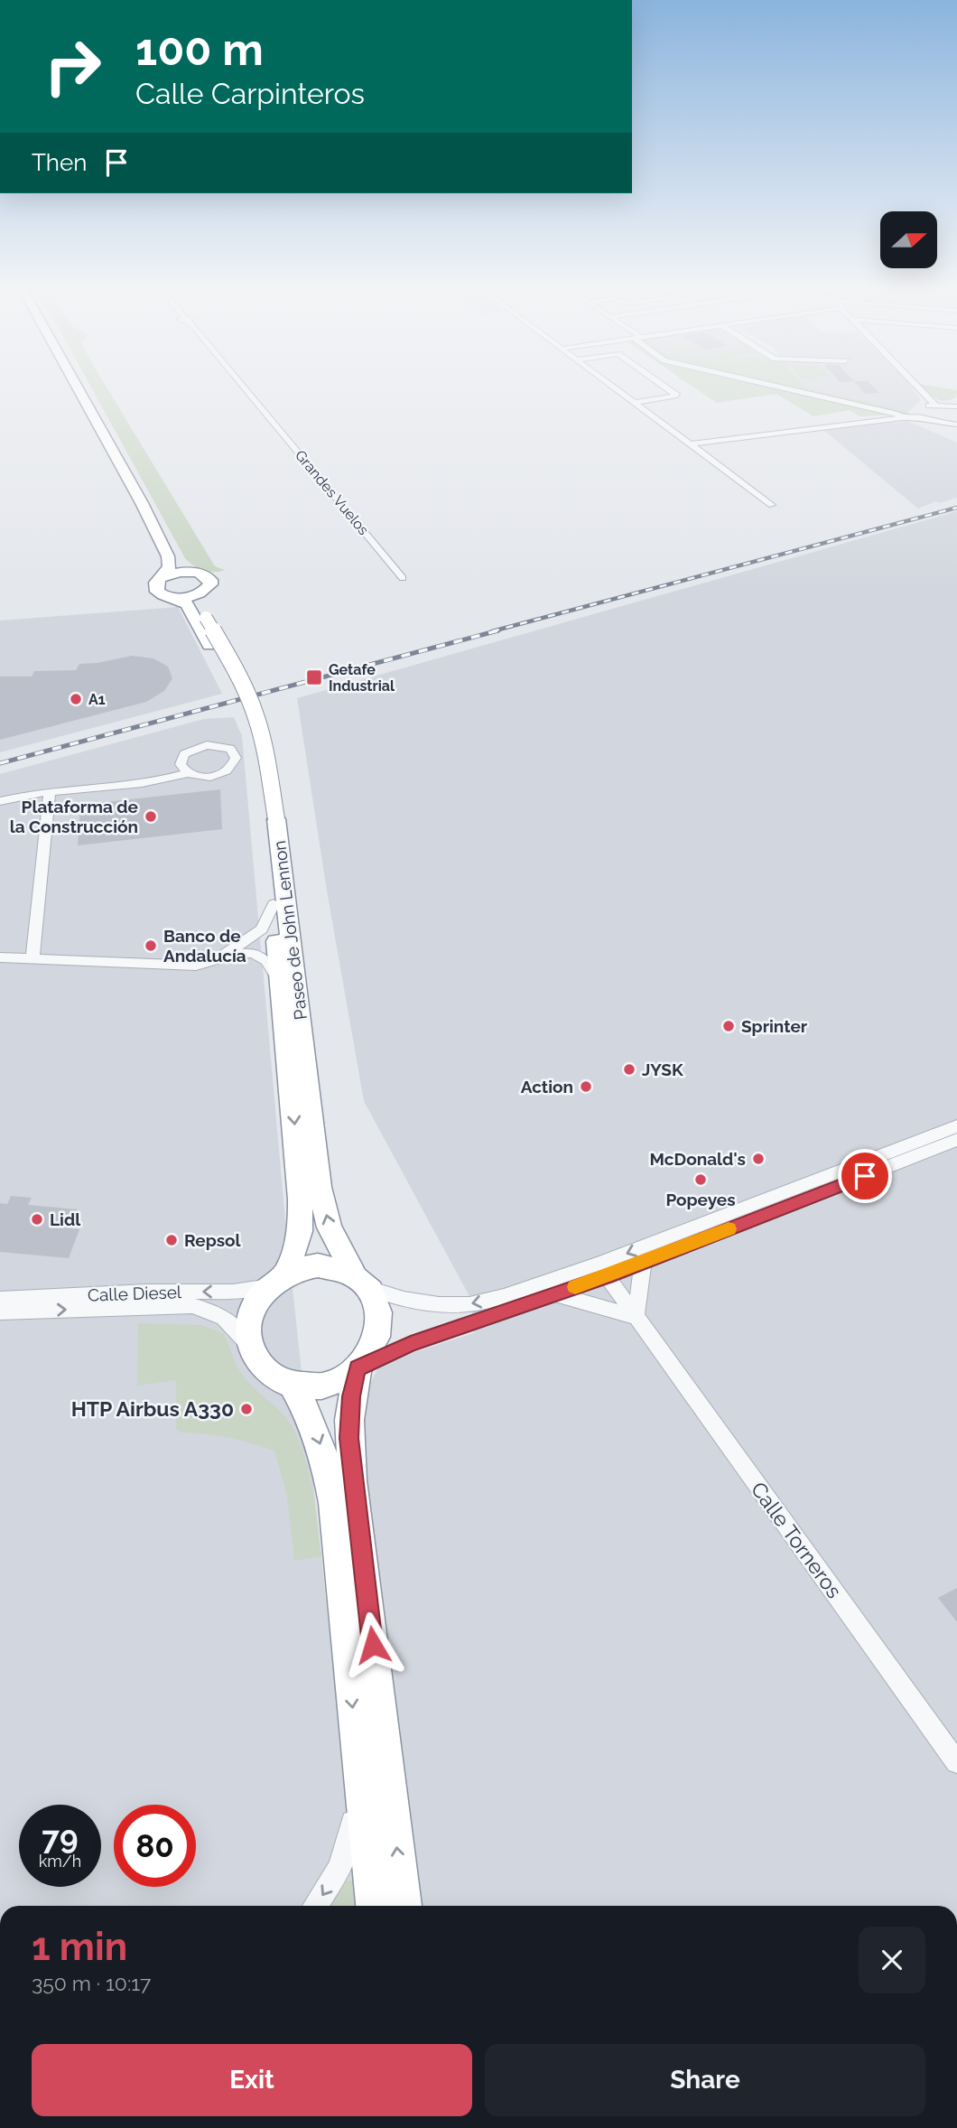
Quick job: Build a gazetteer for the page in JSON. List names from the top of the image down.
{
  "streets": {
    "highway": ["Paseo de John Lennon"],
    "street": ["Grandes Vuelos", "Calle Diesel", "Calle Torneros"]
  },
  "crossings": [
    ["Paseo de John Lennon", "Calle Diesel"]
  ],
  "places": {
    "transit": ["Getafe Industrial"],
    "other": [
      "A1",
      "Plataforma de la Construcción",
      "Banco de Andalucía",
      "Sprinter",
      "JYSK",
      "Action",
      "McDonald's",
      "Popeyes",
      "Lidl",
      "Repsol",
      "HTP Airbus A330"
    ]
  },
  "north": "right",
  "page": {
    "turn": ["100 m", "Calle Carpinteros"],
    "then": "Then",
    "speed": "79 km/h",
    "limit": "80",
    "heading": ["1 min", "350 m · 10:17"],
    "buttons": ["Exit", "Share"]
  }
}
